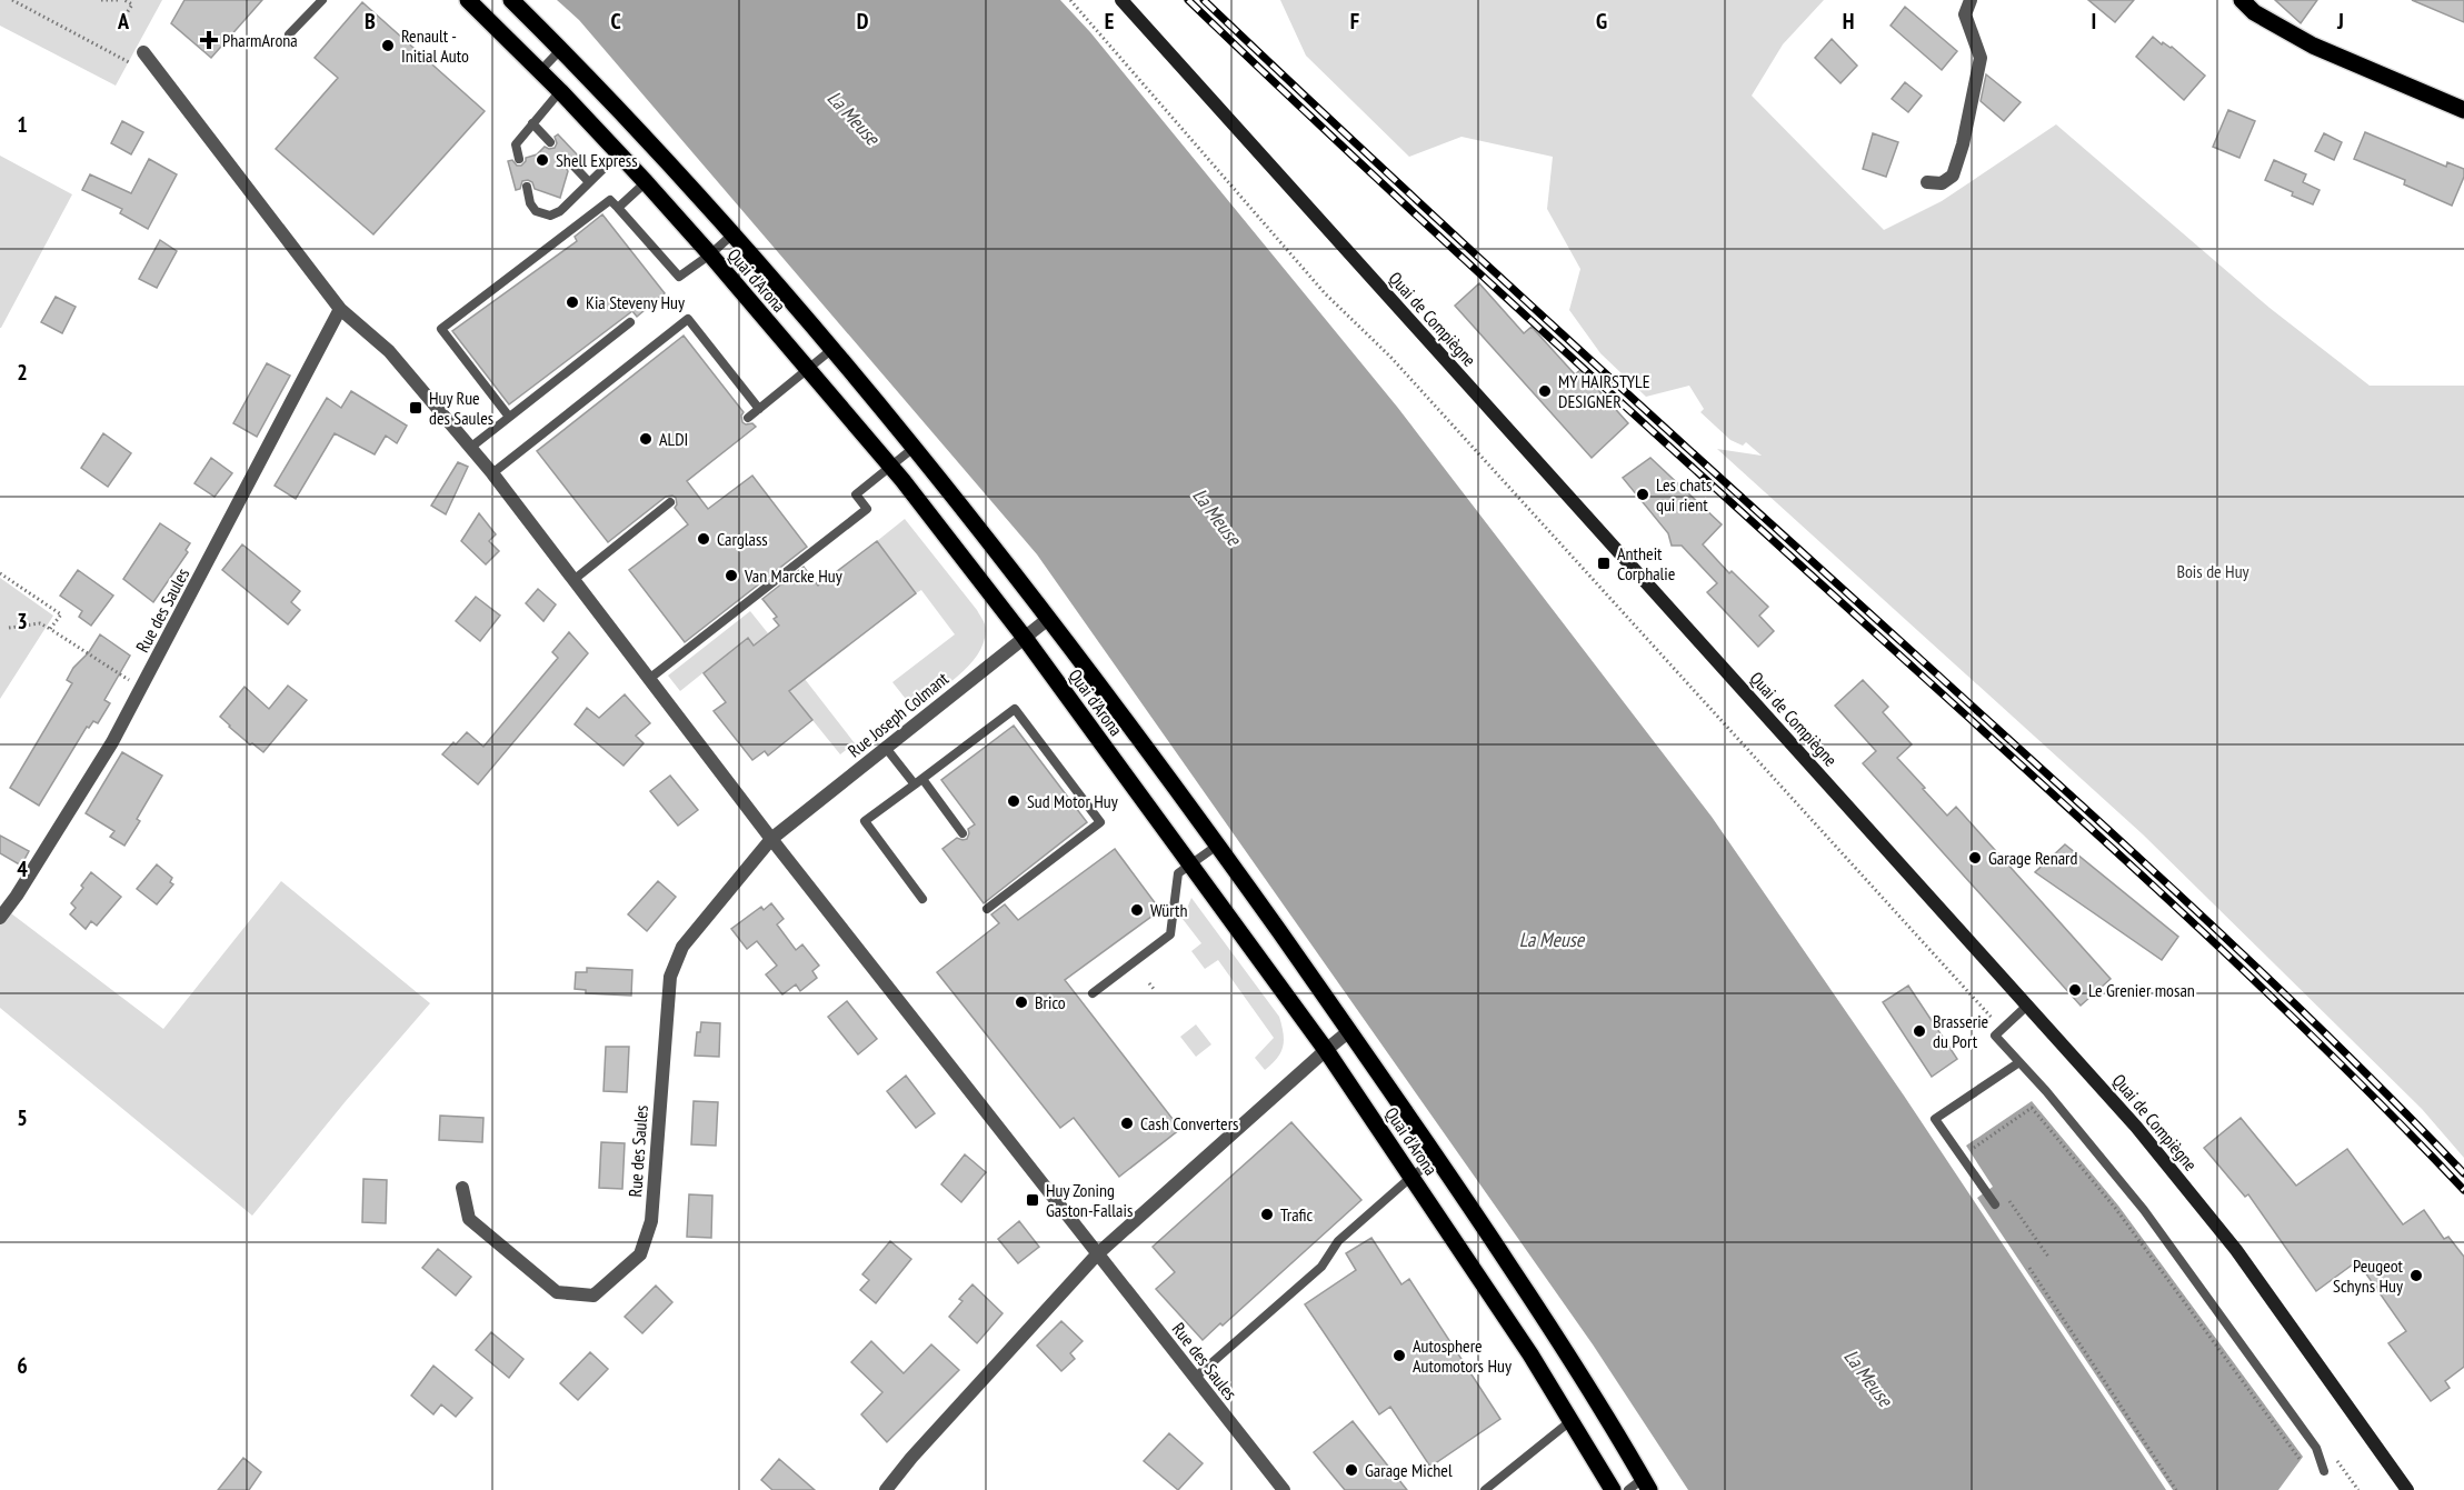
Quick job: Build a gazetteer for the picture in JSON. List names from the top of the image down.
{
  "streets": {
    "main road": ["Quai d'Arona", "Quai de Compiègne"],
    "street": ["Rue des Saules", "Rue Joseph Colmant"]
  },
  "crossings": [
    ["Quai d'Arona", "Rue Joseph Colmant"],
    ["Rue des Saules", "Rue Joseph Colmant"]
  ],
  "water": ["La Meuse"],
  "parks": ["Bois de Huy"],
  "places": {
    "health": ["PharmArona"],
    "other": [
      "Renault - Initial Auto",
      "Shell Express",
      "Kia Steveny Huy",
      "MY HAIRSTYLE DESIGNER",
      "ALDI",
      "Les chats qui rient",
      "Carglass",
      "Van Marcke Huy",
      "Sud Motor Huy",
      "Garage Renard",
      "Würth",
      "Le Grenier mosan",
      "Brico",
      "Brasserie du Port",
      "Cash Converters",
      "Trafic",
      "Peugeot Schyns Huy",
      "Autosphere Automotors Huy",
      "Garage Michel"
    ],
    "transit": ["Huy Rue des Saules", "Antheit Corphalie", "Huy Zoning Gaston-Fallais"]
  },
  "grid": {
    "columns": [
      "A",
      "B",
      "C",
      "D",
      "E",
      "F",
      "G",
      "H",
      "I",
      "J"
    ],
    "rows": [
      "1",
      "2",
      "3",
      "4",
      "5",
      "6"
    ]
  }
}
